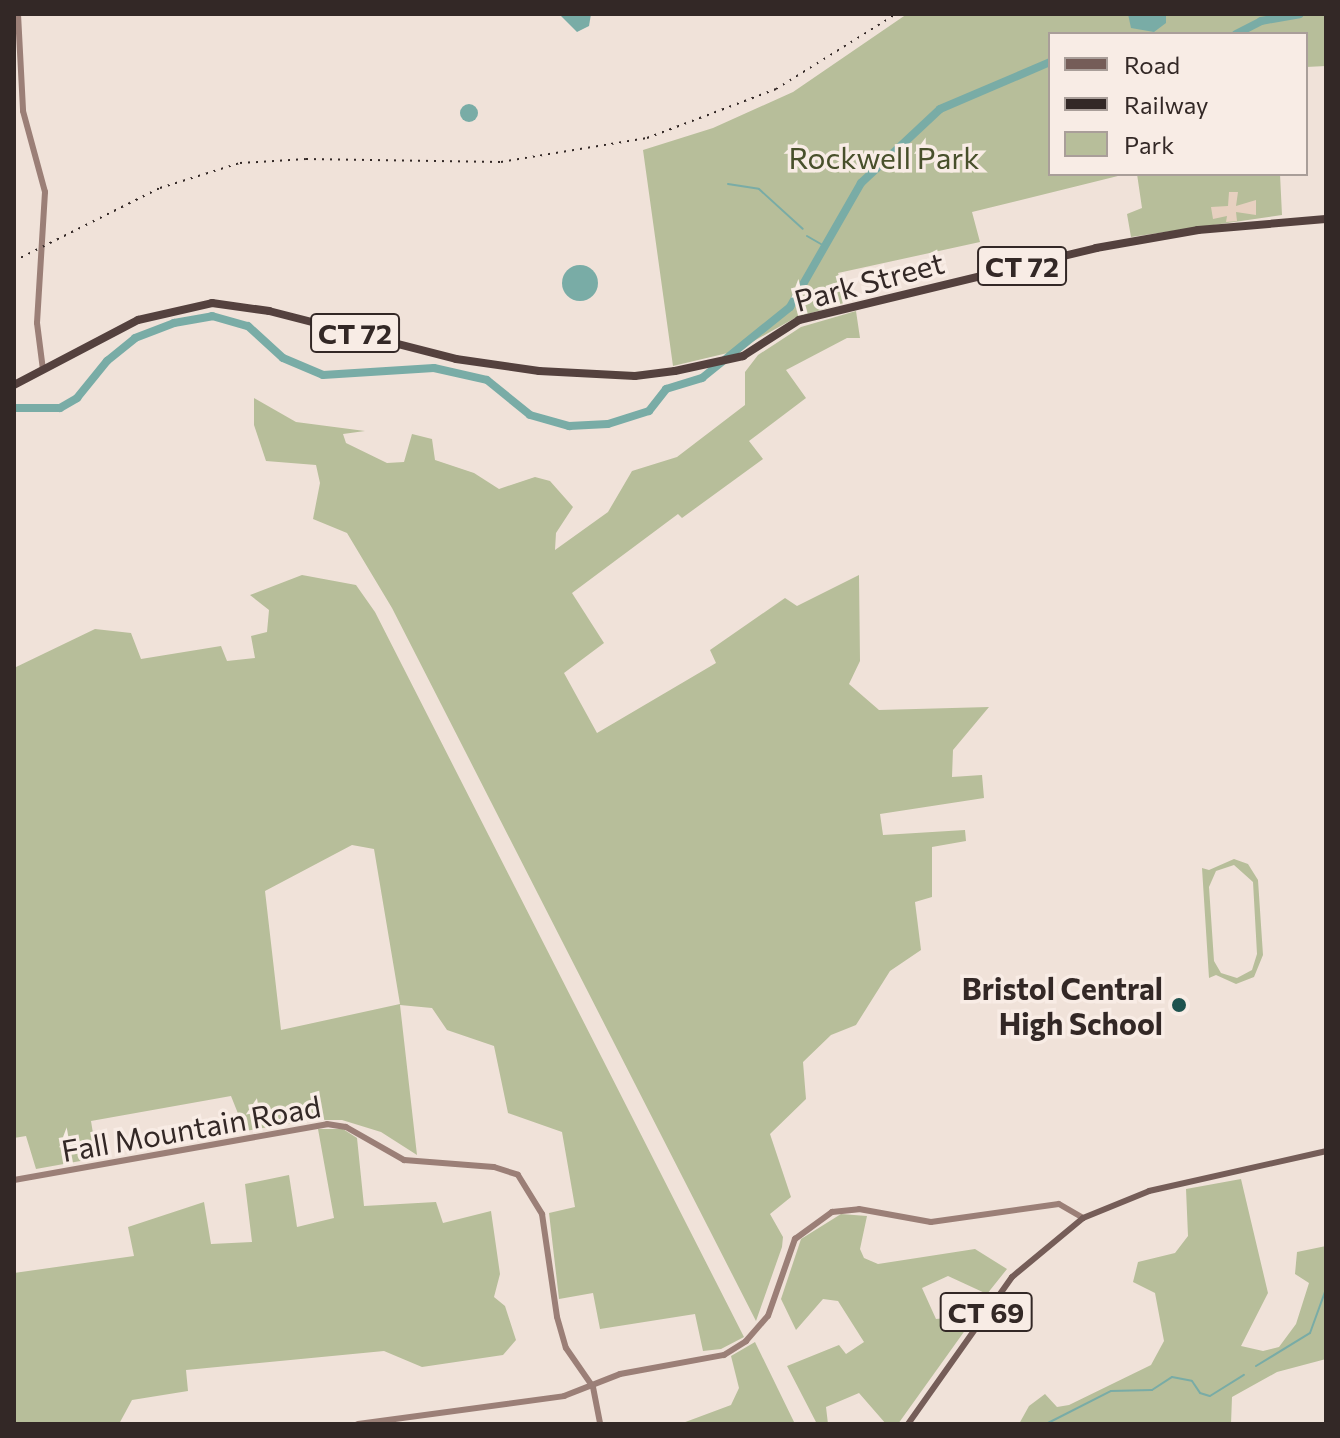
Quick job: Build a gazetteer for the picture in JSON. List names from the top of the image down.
{
  "streets": {
    "highway": ["CT 72", "Park Street"],
    "main road": ["Fall Mountain Road", "CT 69"]
  },
  "crossings": [
    ["CT 72", "Park Street"]
  ],
  "parks": ["Rockwell Park"],
  "places": ["Bristol Central High School"],
  "legend": ["Road", "Railway", "Park"]
}
